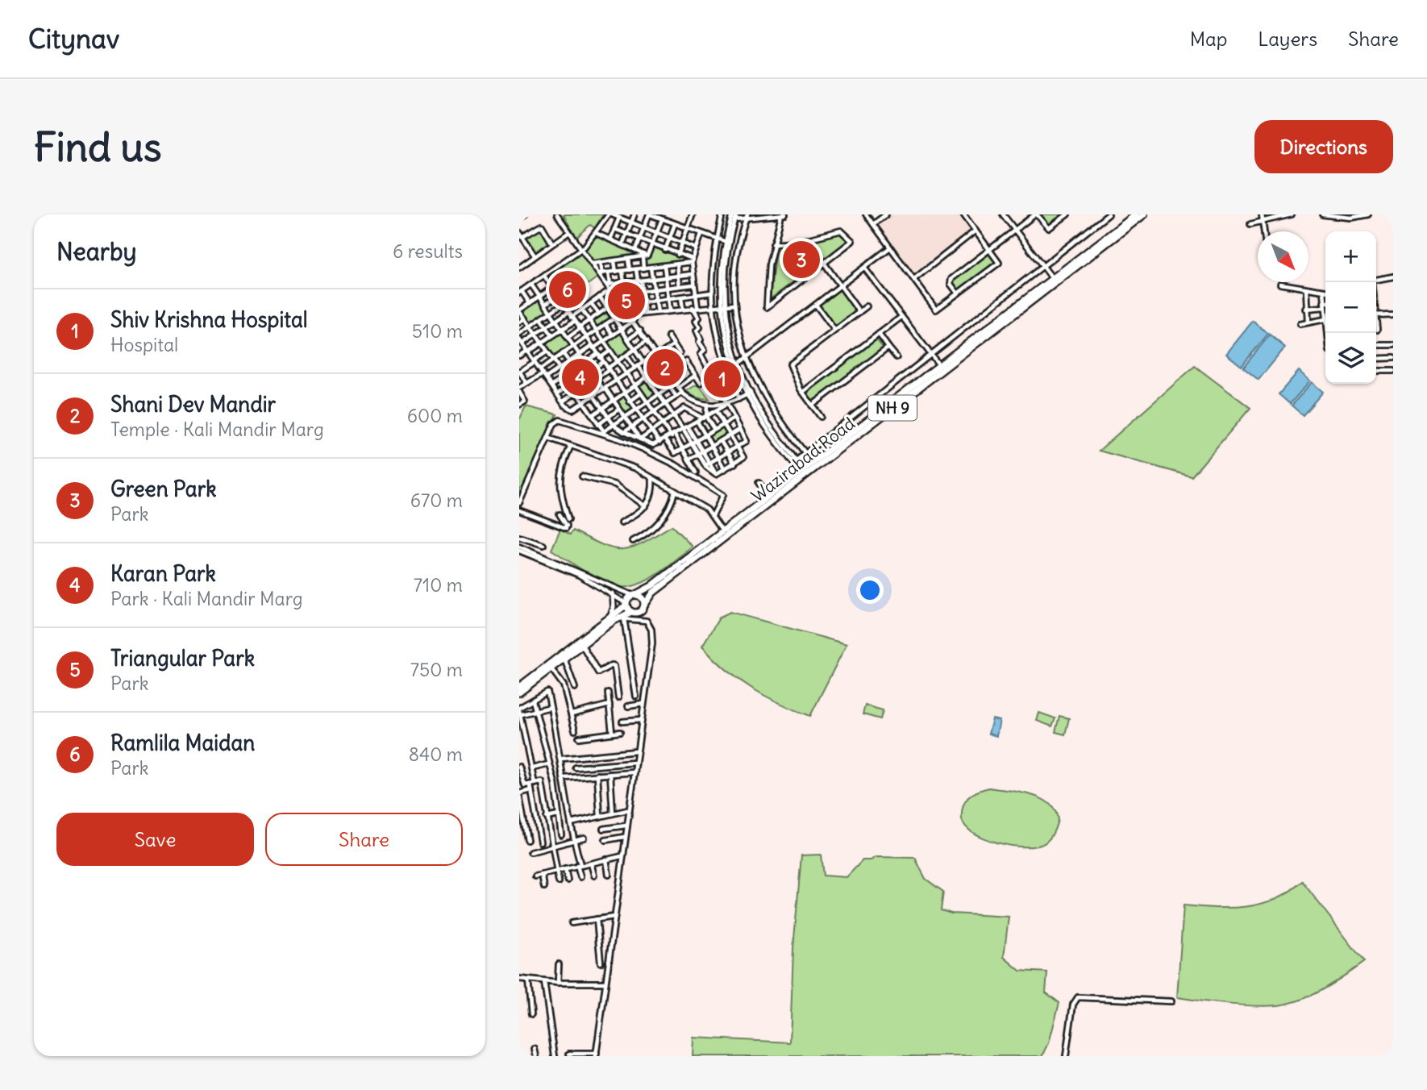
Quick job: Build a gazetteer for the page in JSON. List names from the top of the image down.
{
  "streets": {
    "highway": ["NH 9", "Wazirabad Road"]
  },
  "north": "bottom right",
  "page": {
    "header": "Citynav",
    "nav": ["Map", "Layers", "Share"],
    "buttons": [
      "Directions",
      ["Save", "Share"]
    ],
    "title": "Find us",
    "heading": ["Nearby", "6 results"],
    "map_buttons": ["+", "−"],
    "pins": [
      "3",
      "6",
      "5",
      "2",
      "4",
      "1"
    ],
    "list": [
      {
        "mark": "1",
        "name": "Shiv Krishna Hospital",
        "note": "Hospital",
        "value": "510 m"
      },
      {
        "mark": "2",
        "name": "Shani Dev Mandir",
        "note": "Temple · Kali Mandir Marg",
        "value": "600 m"
      },
      {
        "mark": "3",
        "name": "Green Park",
        "note": "Park",
        "value": "670 m"
      },
      {
        "mark": "4",
        "name": "Karan Park",
        "note": "Park · Kali Mandir Marg",
        "value": "710 m"
      },
      {
        "mark": "5",
        "name": "Triangular Park",
        "note": "Park",
        "value": "750 m"
      },
      {
        "mark": "6",
        "name": "Ramlila Maidan",
        "note": "Park",
        "value": "840 m"
      }
    ]
  }
}
